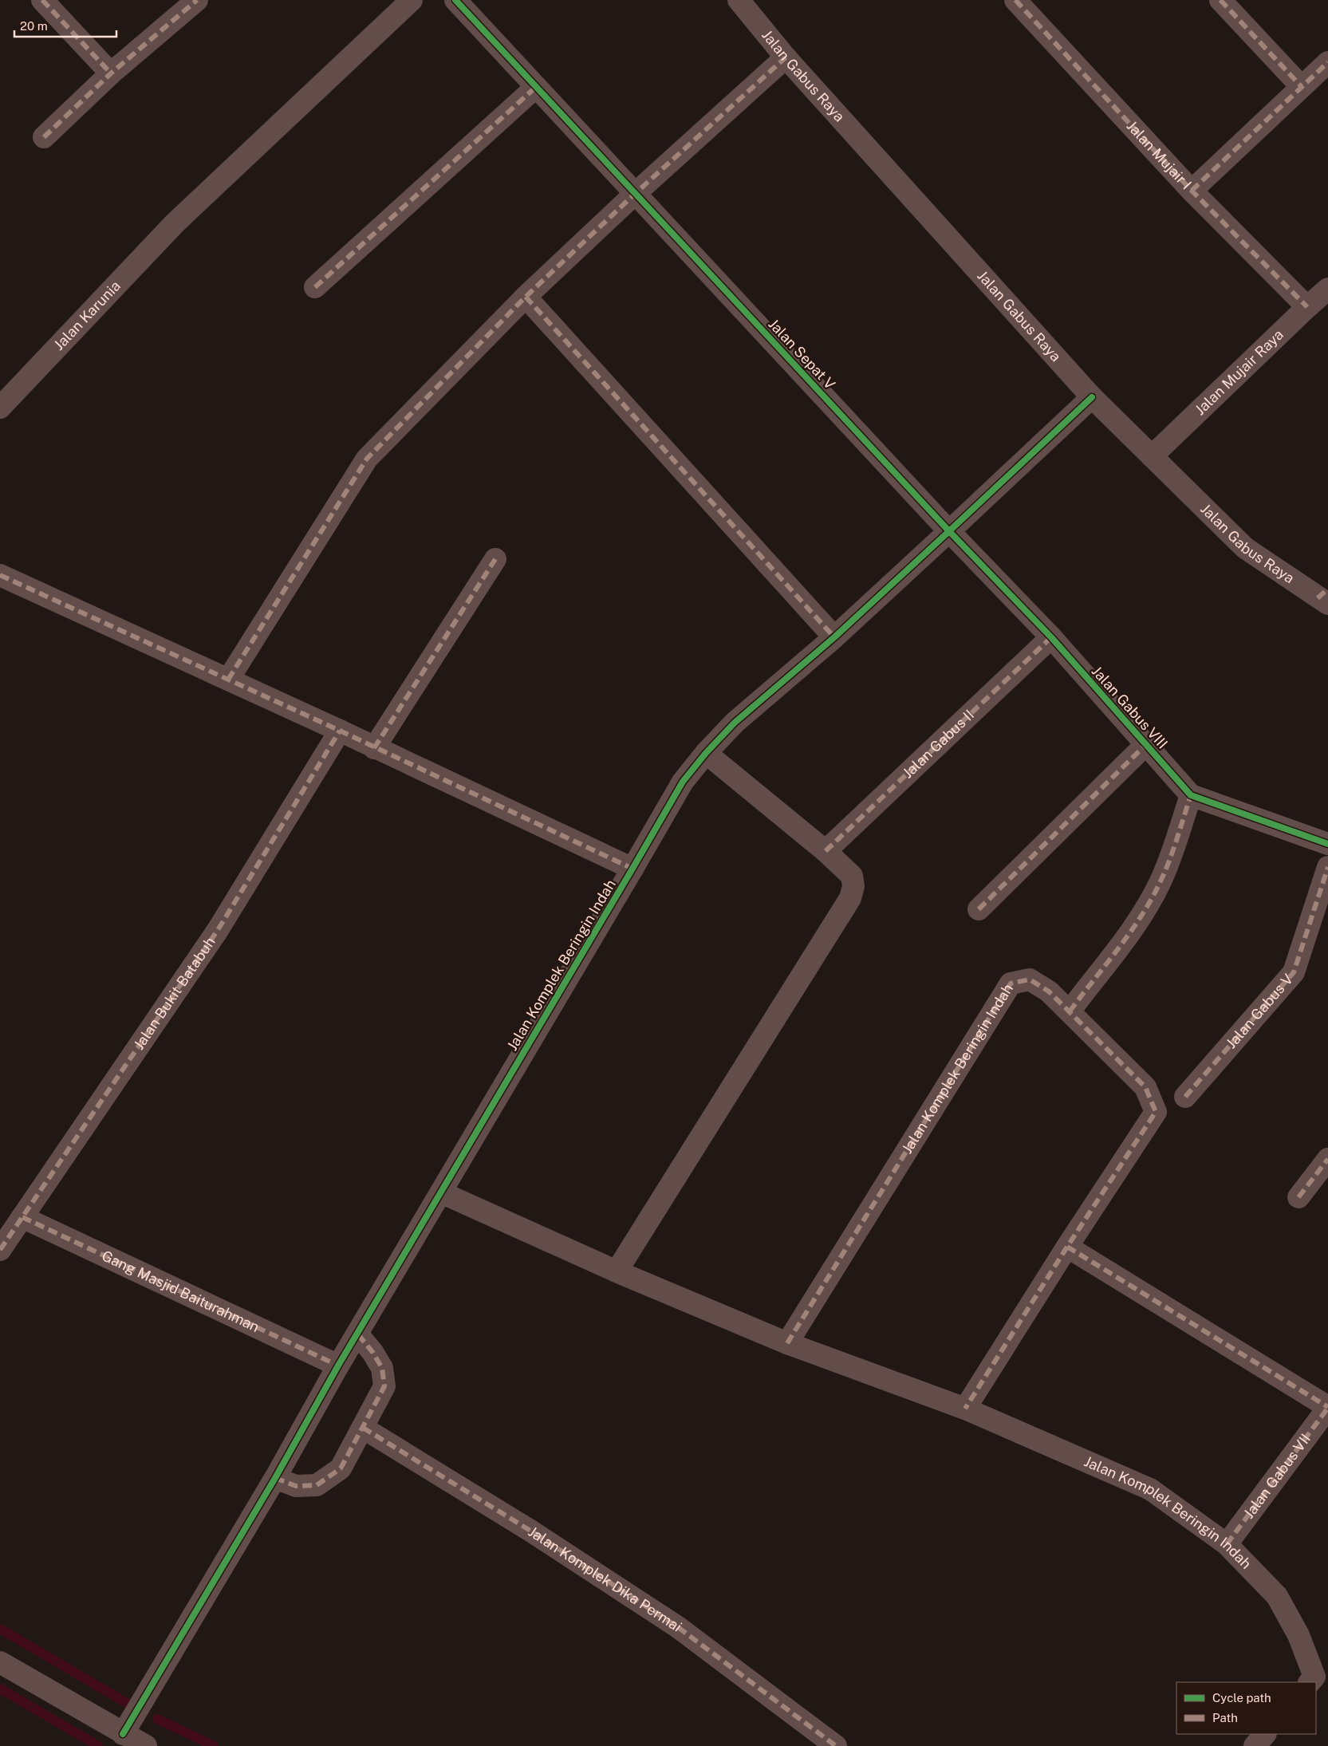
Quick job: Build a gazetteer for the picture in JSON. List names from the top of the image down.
{
  "streets": {
    "street": [
      "Jalan Gabus Raya",
      "Jalan Mujair I",
      "Jalan Karunia",
      "Jalan Sepat V",
      "Jalan Mujair Raya",
      "Jalan Gabus VIII",
      "Jalan Gabus II",
      "Jalan Komplek Beringin Indah",
      "Jalan Bukit Batabuh",
      "Jalan Gabus V",
      "Gang Masjid Baiturahman",
      "Jalan Gabus VII",
      "Jalan Komplek Dika Permai"
    ]
  },
  "crossings": [
    ["Jalan Gabus Raya", "Jalan Mujair Raya"],
    ["Jalan Gabus Raya", "Jalan Komplek Beringin Indah"],
    ["Jalan Mujair I", "Jalan Mujair Raya"],
    ["Jalan Sepat V", "Jalan Gabus VIII"],
    ["Jalan Sepat V", "Jalan Komplek Beringin Indah"],
    ["Jalan Gabus VIII", "Jalan Gabus II"],
    ["Jalan Gabus VIII", "Jalan Komplek Beringin Indah"],
    ["Jalan Komplek Beringin Indah", "Jalan Gabus VII"],
    ["Jalan Bukit Batabuh", "Gang Masjid Baiturahman"]
  ],
  "legend": ["Cycle path", "Path"],
  "scale_bar": "20 m"
}
